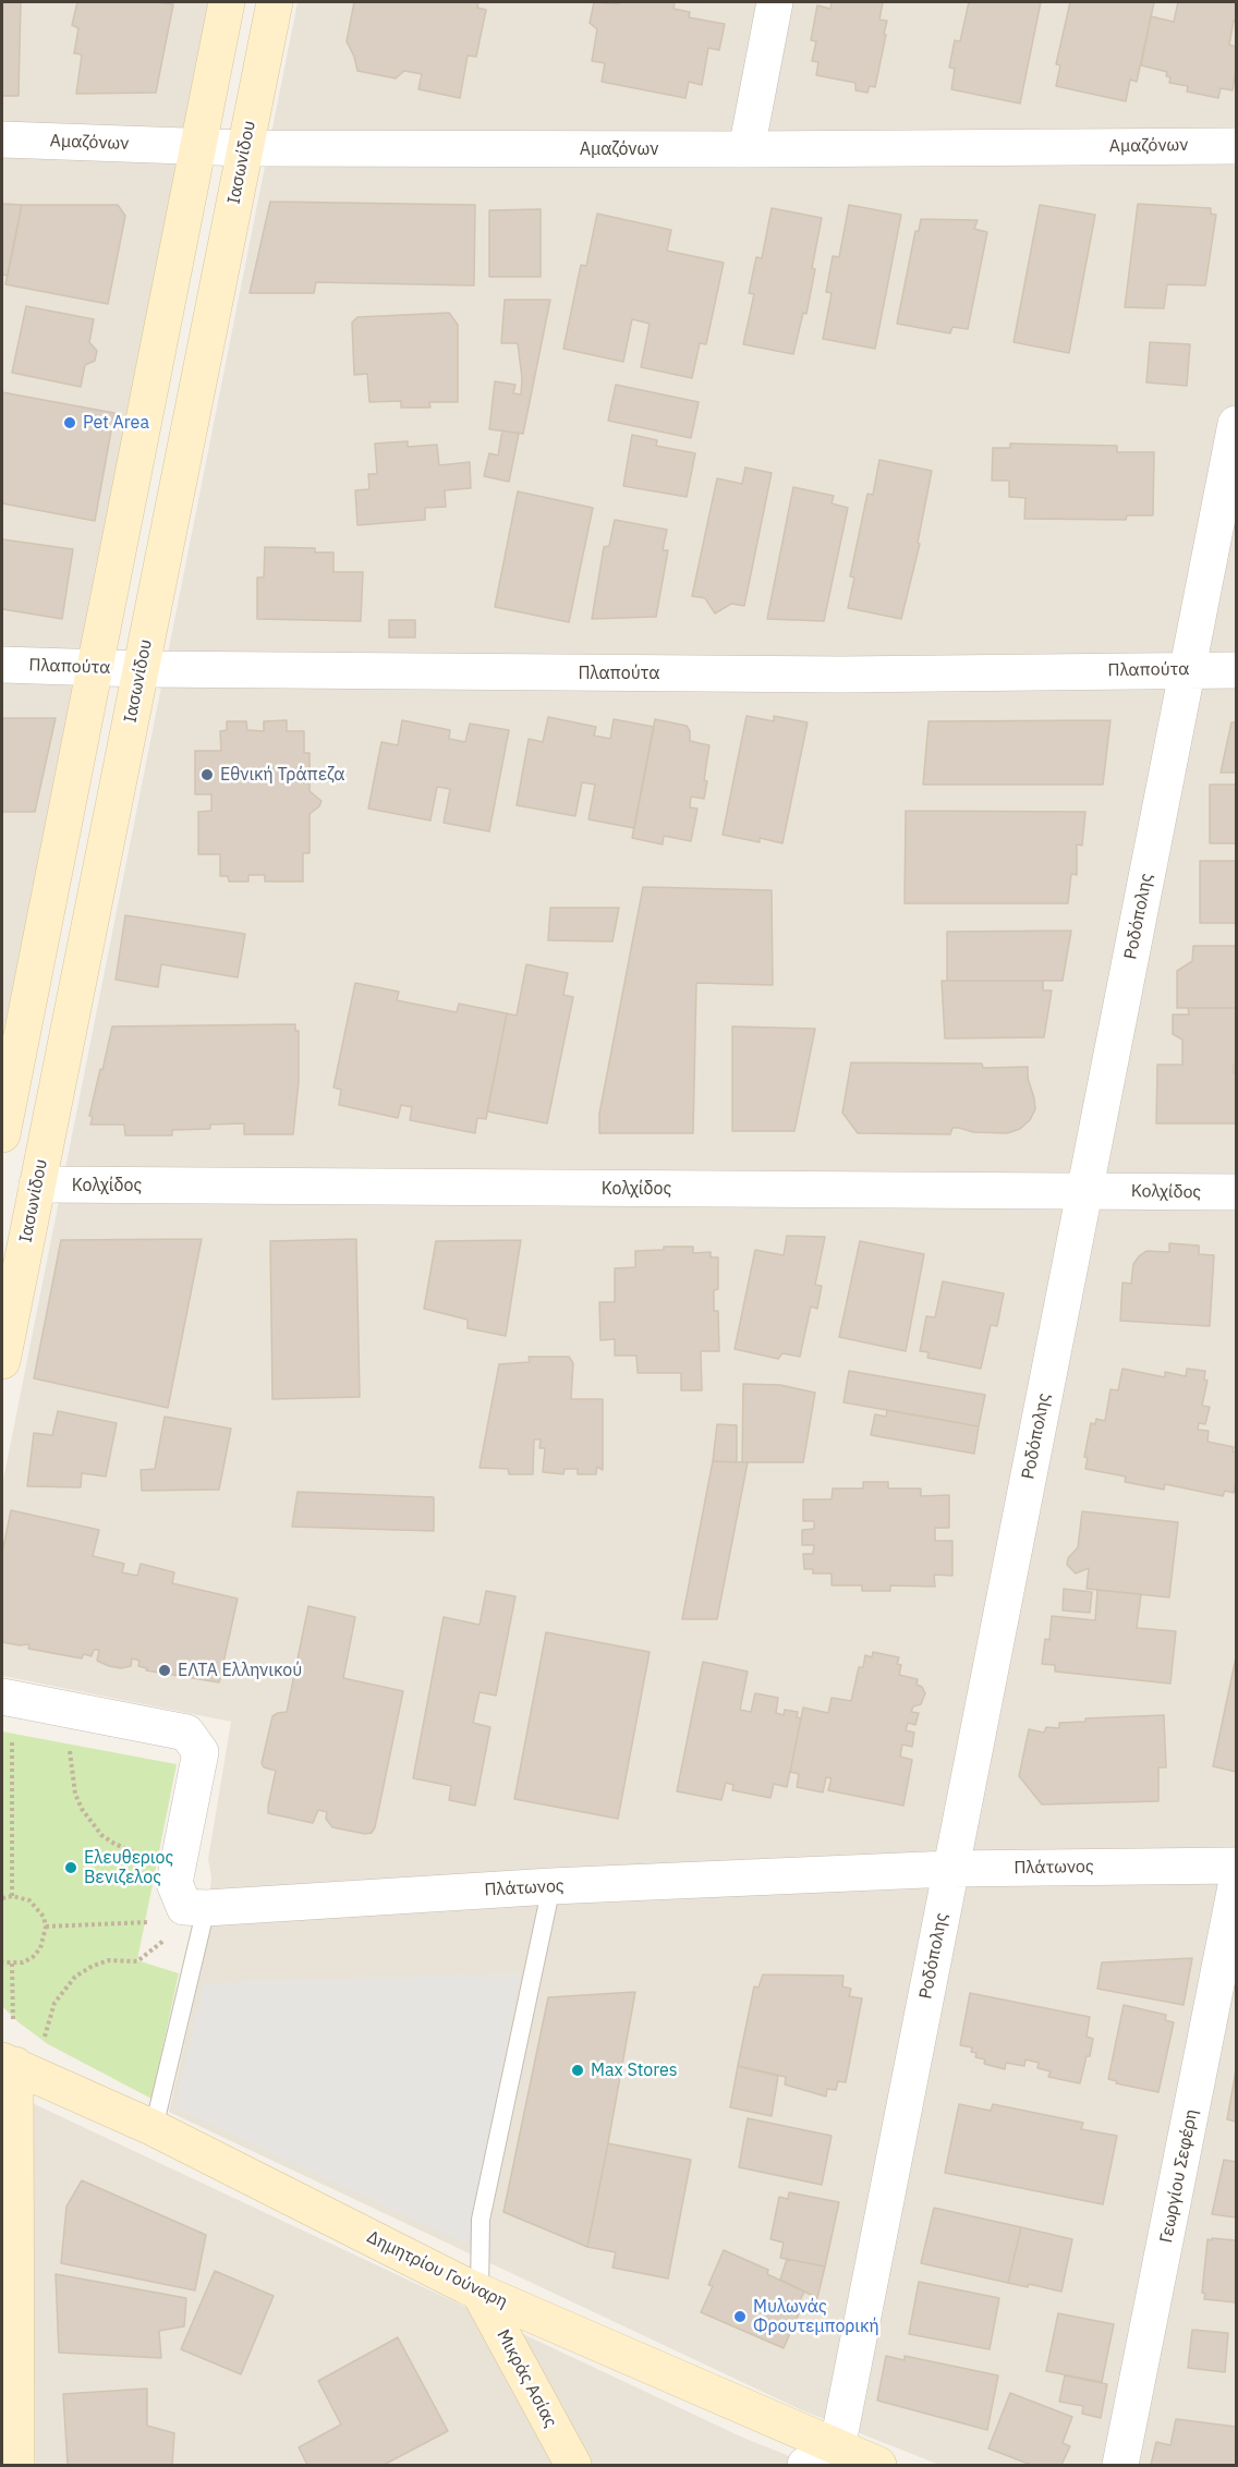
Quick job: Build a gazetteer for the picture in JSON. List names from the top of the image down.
{
  "streets": {
    "street": [
      "Αμαζόνων",
      "Ιασωνίδου",
      "Πλαπούτα",
      "Ροδόπολης",
      "Κολχίδος",
      "Πλάτωνος",
      "Γεωργίου Σεφέρη",
      "Δημητρίου Γούναρη",
      "Μικράς Ασίας"
    ]
  },
  "crossings": [
    ["Αμαζόνων", "Ιασωνίδου"],
    ["Ιασωνίδου", "Πλαπούτα"],
    ["Ιασωνίδου", "Κολχίδος"],
    ["Πλαπούτα", "Ροδόπολης"],
    ["Ροδόπολης", "Κολχίδος"],
    ["Ροδόπολης", "Πλάτωνος"],
    ["Ροδόπολης", "Δημητρίου Γούναρη"],
    ["Δημητρίου Γούναρη", "Μικράς Ασίας"]
  ],
  "places": [
    "Pet Area",
    "Εθνική Τράπεζα",
    "ΕΛΤΑ Ελληνικού",
    "Ελευθεριος Βενιζελος",
    "Max Stores",
    "Μυλωνάς Φρουτεμπορική"
  ]
}
